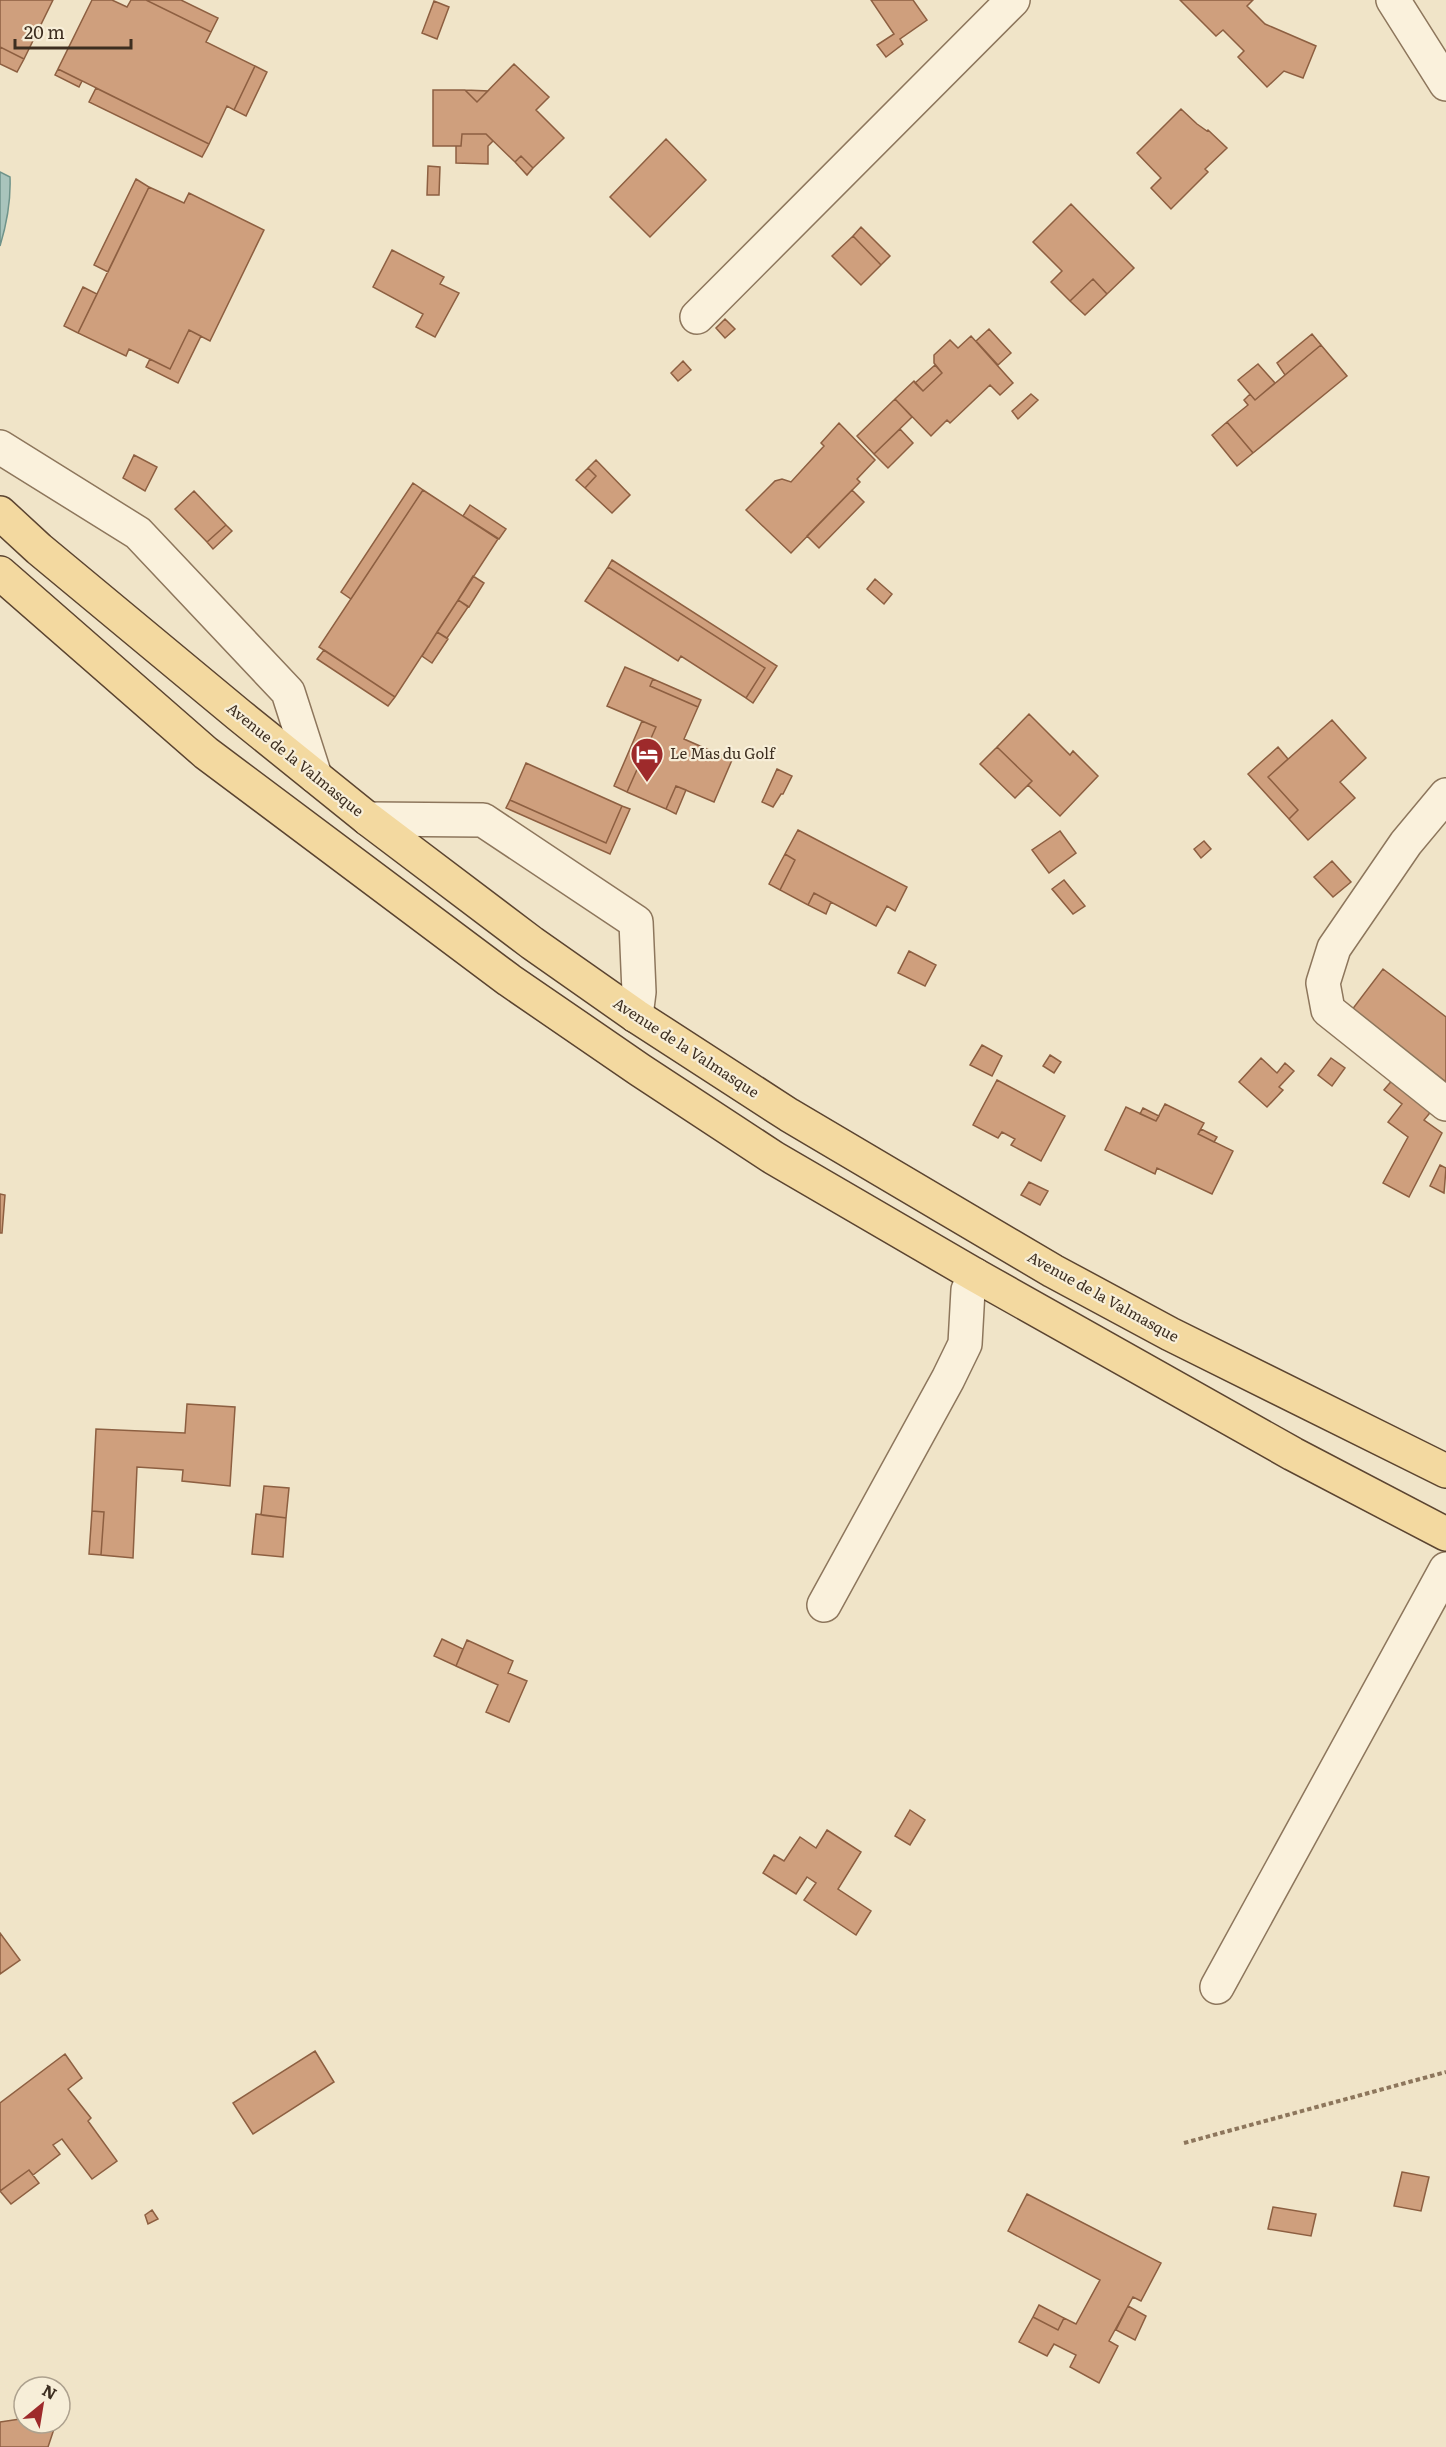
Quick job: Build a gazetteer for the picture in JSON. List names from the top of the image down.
{
  "streets": {
    "main road": ["Avenue de la Valmasque"]
  },
  "places": {
    "hotel": ["Le Mas du Golf"]
  },
  "scale_bar": "20 m",
  "north": "top right"
}
